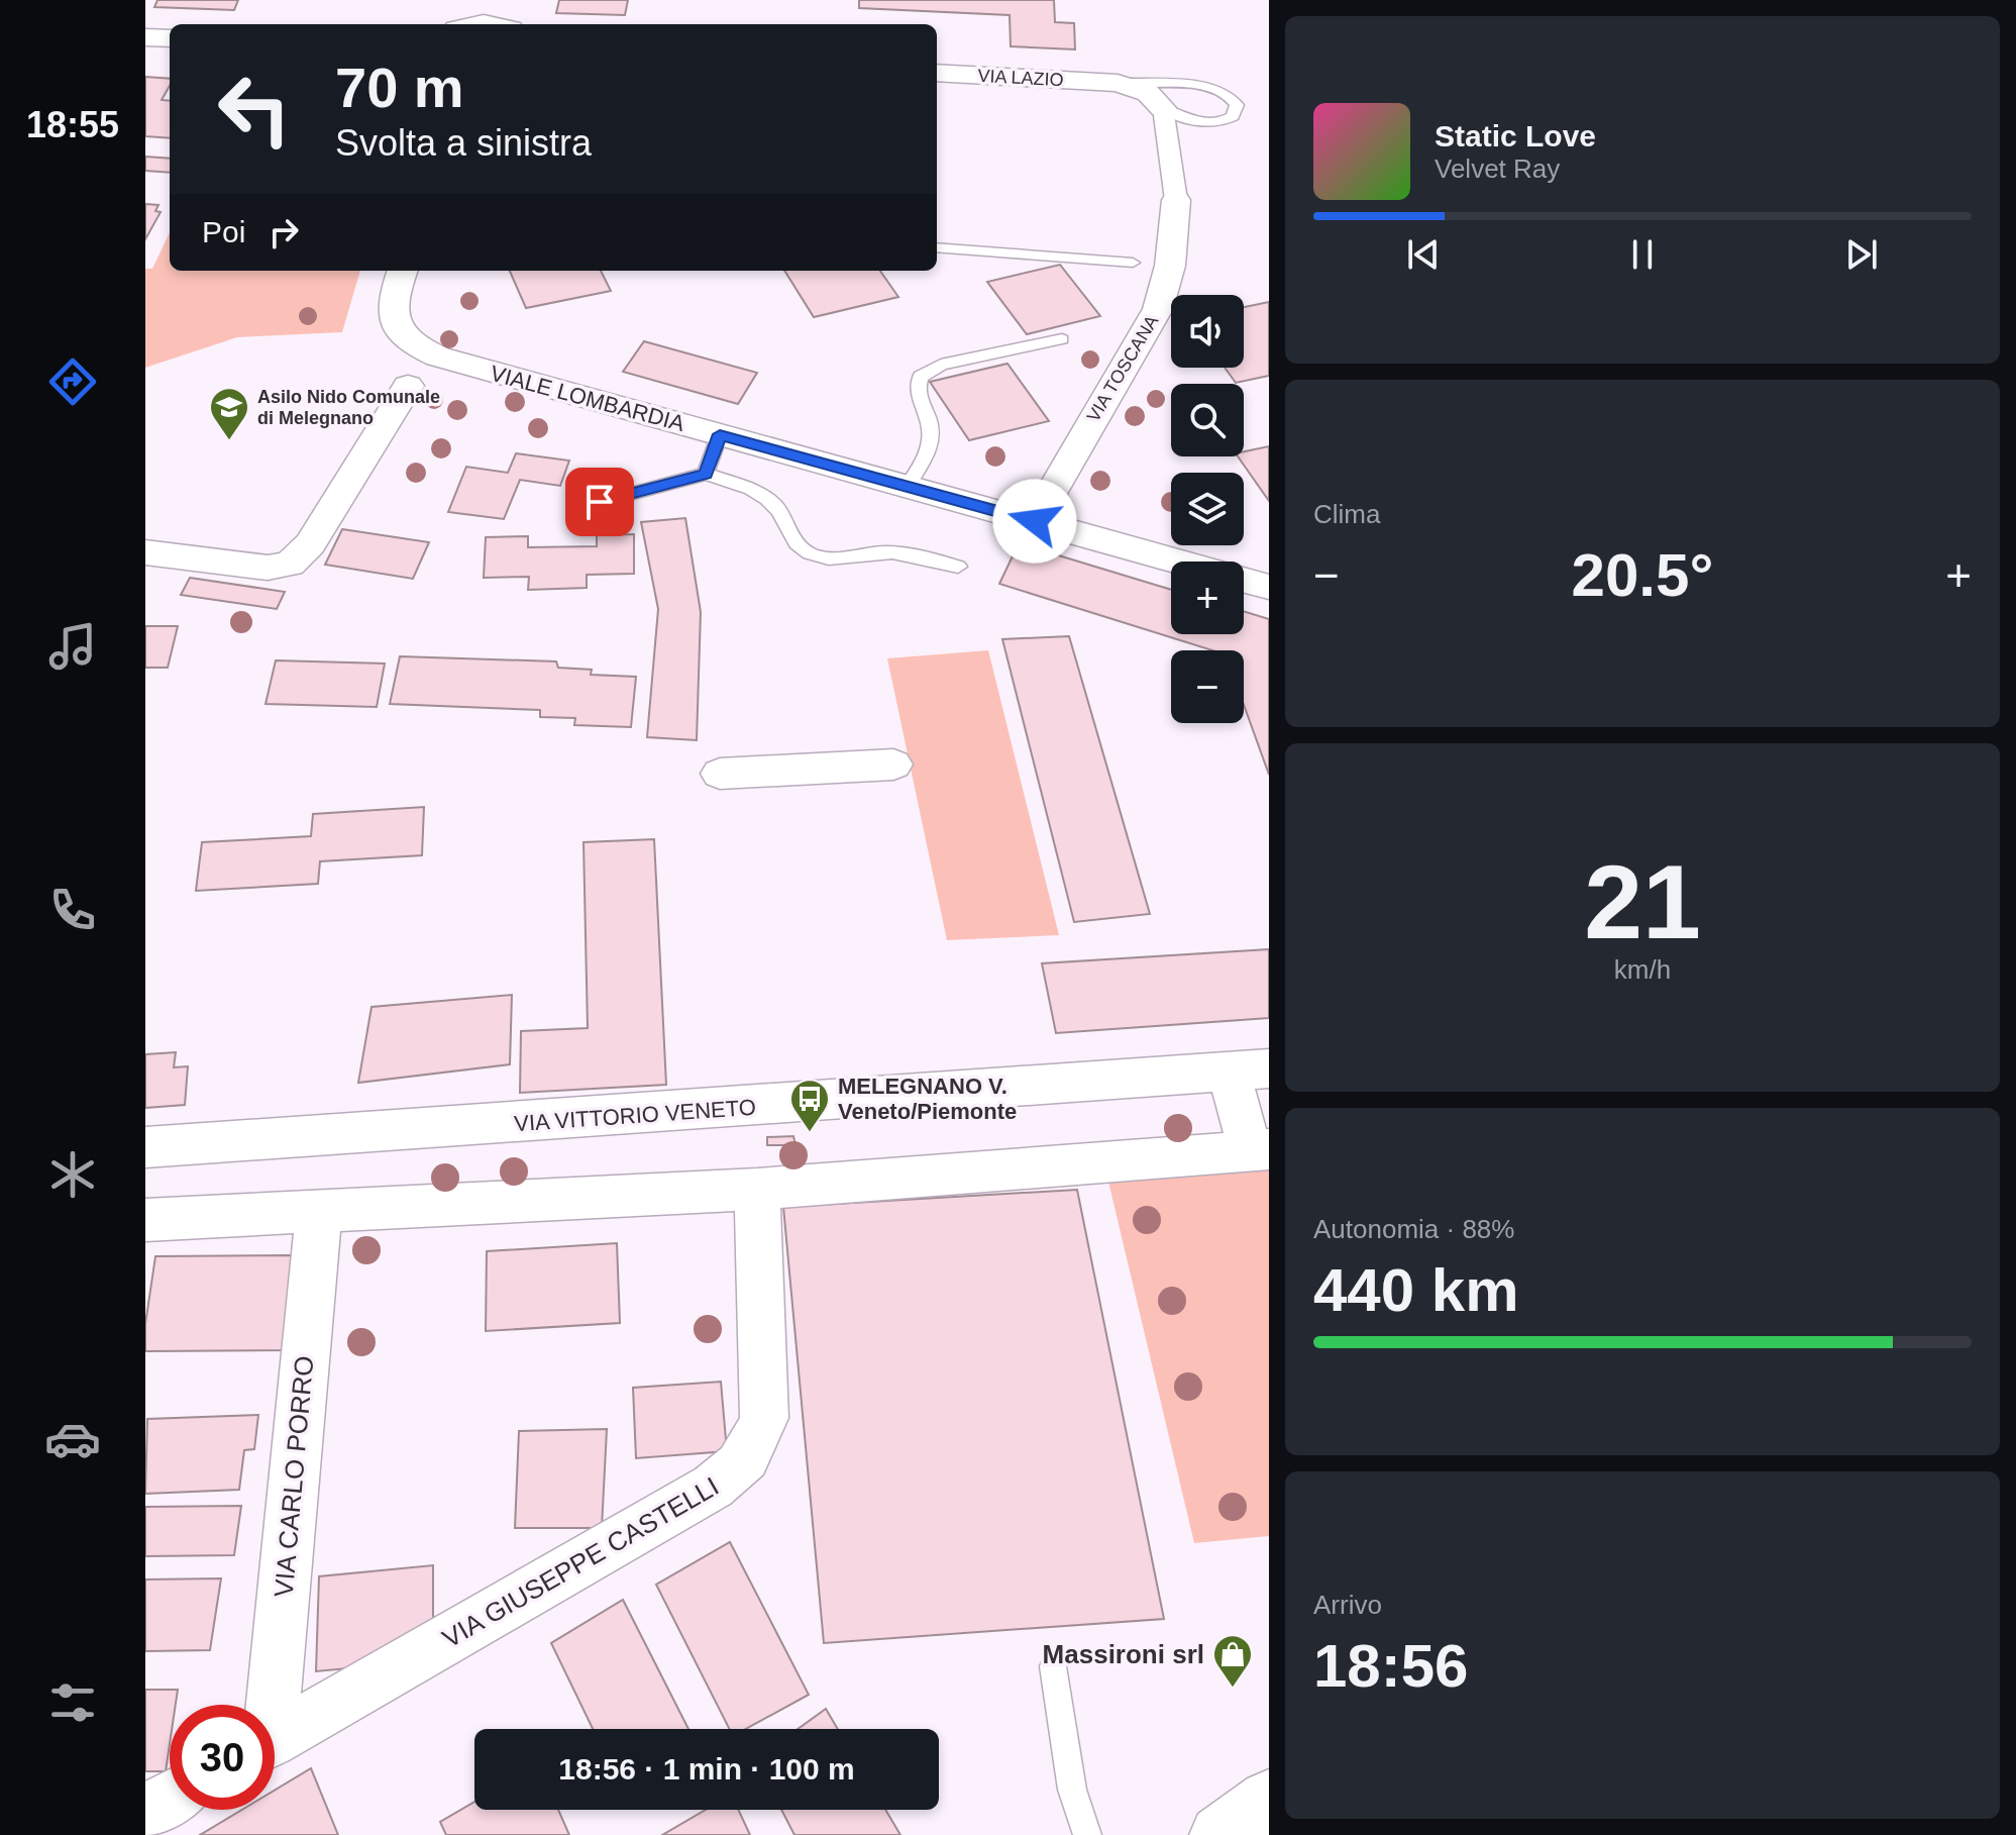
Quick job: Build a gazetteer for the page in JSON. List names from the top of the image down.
{
  "streets": {
    "street": [
      "VIA LAZIO",
      "VIA TOSCANA",
      "VIALE LOMBARDIA",
      "VIA VITTORIO VENETO",
      "VIA CARLO PORRO",
      "VIA GIUSEPPE CASTELLI"
    ]
  },
  "crossings": [
    ["VIA LAZIO", "VIA TOSCANA"],
    ["VIA TOSCANA", "VIALE LOMBARDIA"]
  ],
  "places": {
    "school or university": ["Asilo Nido Comunale di Melegnano"],
    "bus stop": ["MELEGNANO V. Veneto/Piemonte"],
    "shop": ["Massironi srl"]
  },
  "page": {
    "tabs": "18:55",
    "turn": ["70 m", "Svolta a sinistra"],
    "song": ["Static Love", "Velvet Ray"],
    "then": "Poi",
    "map_buttons": ["+", "−"],
    "tile": [
      "Clima",
      ["21", "km/h"],
      ["Autonomia · 88%", "440 km"],
      ["Arrivo", "18:56"]
    ],
    "heat": ["−", "20.5°", "+"],
    "limit": "30",
    "trip": "18:56 · 1 min · 100 m"
  }
}
